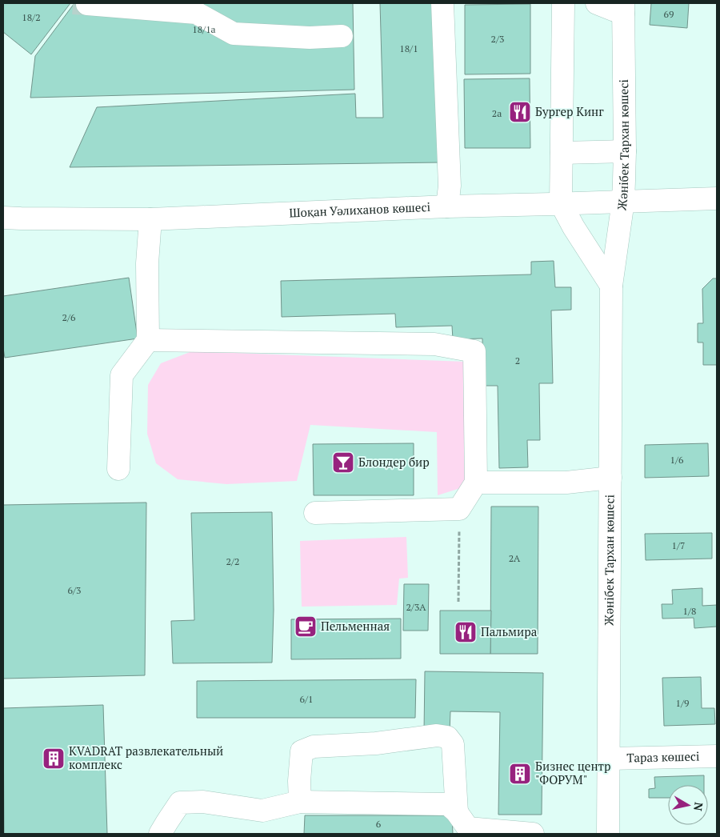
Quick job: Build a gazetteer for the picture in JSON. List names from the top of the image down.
{
  "streets": {
    "street": ["Жәнібек Тархан көшесі", "Шоқан Уәлиханов көшесі", "Тараз көшесі"]
  },
  "crossings": [
    ["Жәнібек Тархан көшесі", "Шоқан Уәлиханов көшесі"],
    ["Жәнібек Тархан көшесі", "Тараз көшесі"]
  ],
  "places": {
    "restaurant": ["Бургер Кинг", "Пальмира"],
    "bar": ["Блондер бир"],
    "cafe": ["Пельменная"],
    "building": ["KVADRAT развлекательный комплекс", "Бизнес центр \"ФОРУМ\""]
  },
  "house_numbers": [
    "69",
    "18/2",
    "18/1а",
    "2/3",
    "18/1",
    "2а",
    "2/6",
    "2",
    "1/6",
    "1/7",
    "2А",
    "2/2",
    "6/3",
    "2/3А",
    "1/8",
    "6/1",
    "1/9",
    "6"
  ],
  "north": "right"
}
